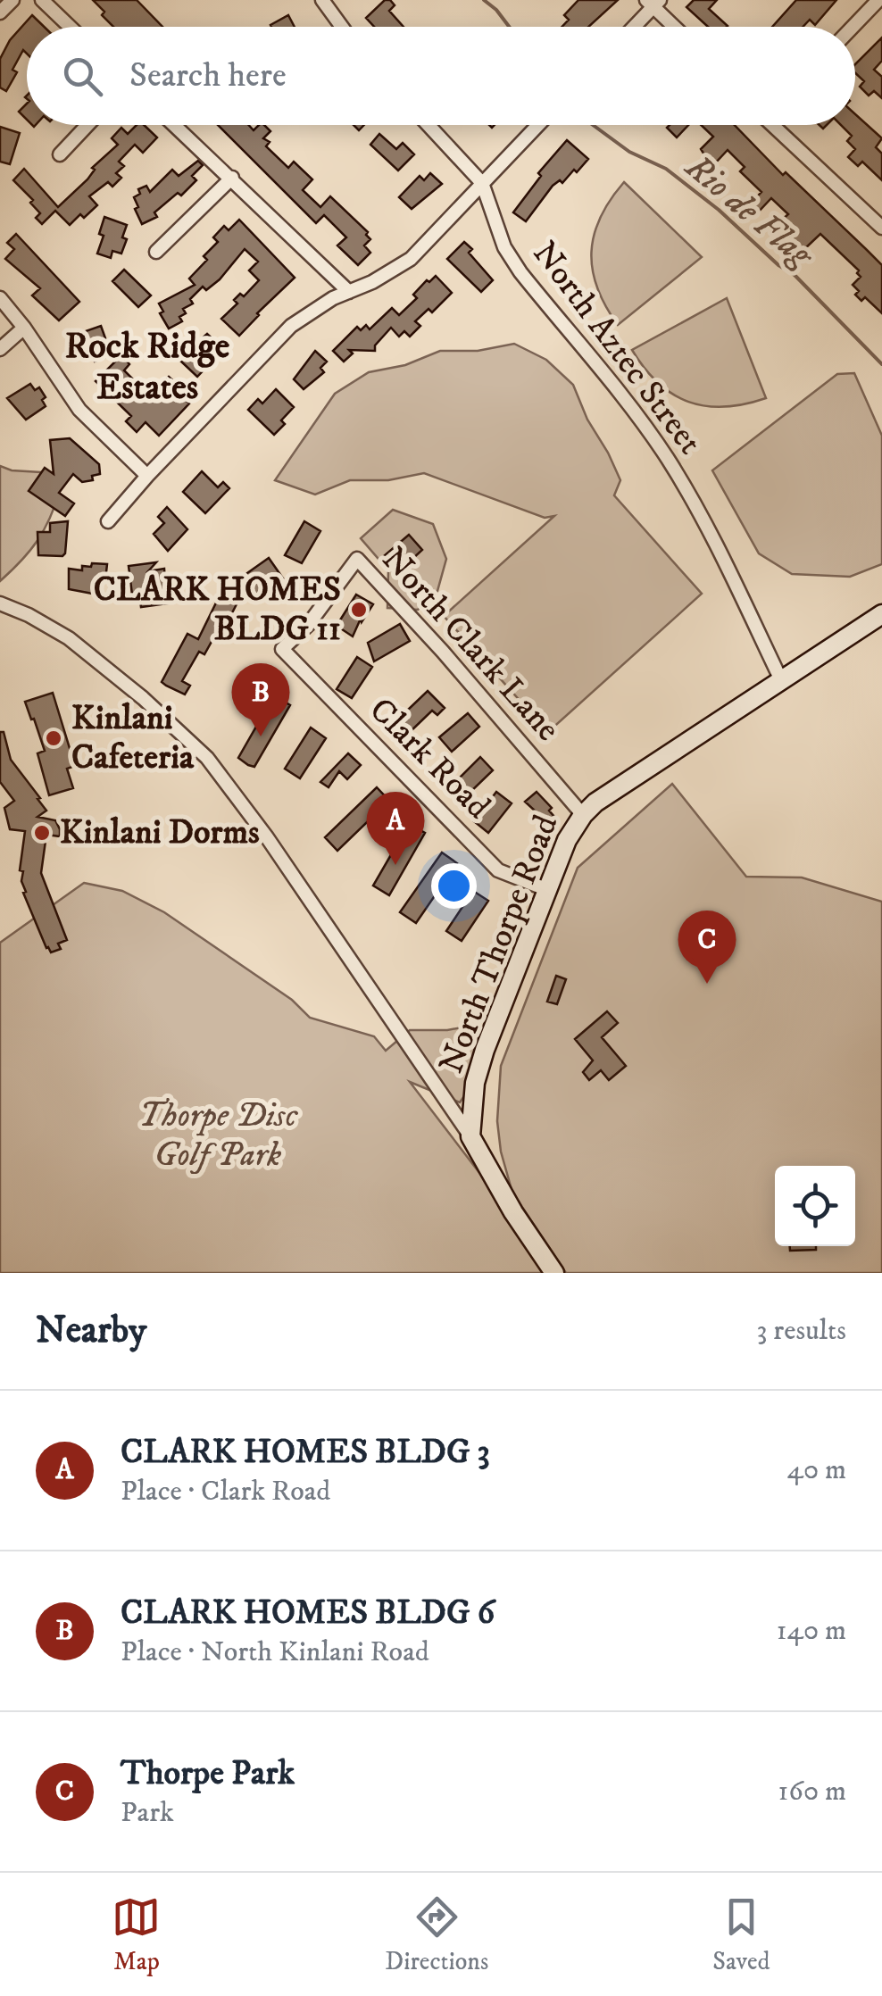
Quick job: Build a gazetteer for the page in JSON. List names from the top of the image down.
{
  "streets": {
    "street": [
      "North Aztec Street",
      "North Clark Lane",
      "Clark Road",
      "North Thorpe Road"
    ]
  },
  "crossings": [
    ["North Aztec Street", "North Thorpe Road"],
    ["North Clark Lane", "Clark Road"],
    ["North Clark Lane", "North Thorpe Road"],
    ["Clark Road", "North Thorpe Road"]
  ],
  "districts": ["Rock Ridge Estates"],
  "water": ["Rio de Flag"],
  "parks": ["Thorpe Disc Golf Park"],
  "places": ["CLARK HOMES BLDG 11", "Kinlani Cafeteria", "Kinlani Dorms"],
  "page": {
    "search": "Search here",
    "pins": ["B", "A", "C"],
    "heading": ["Nearby", "3 results"],
    "list": [
      {
        "mark": "A",
        "name": "CLARK HOMES BLDG 3",
        "note": "Place · Clark Road",
        "value": "40 m"
      },
      {
        "mark": "B",
        "name": "CLARK HOMES BLDG 6",
        "note": "Place · North Kinlani Road",
        "value": "140 m"
      },
      {
        "mark": "C",
        "name": "Thorpe Park",
        "note": "Park",
        "value": "160 m"
      }
    ],
    "nav": ["Map", "Directions", "Saved"]
  }
}
